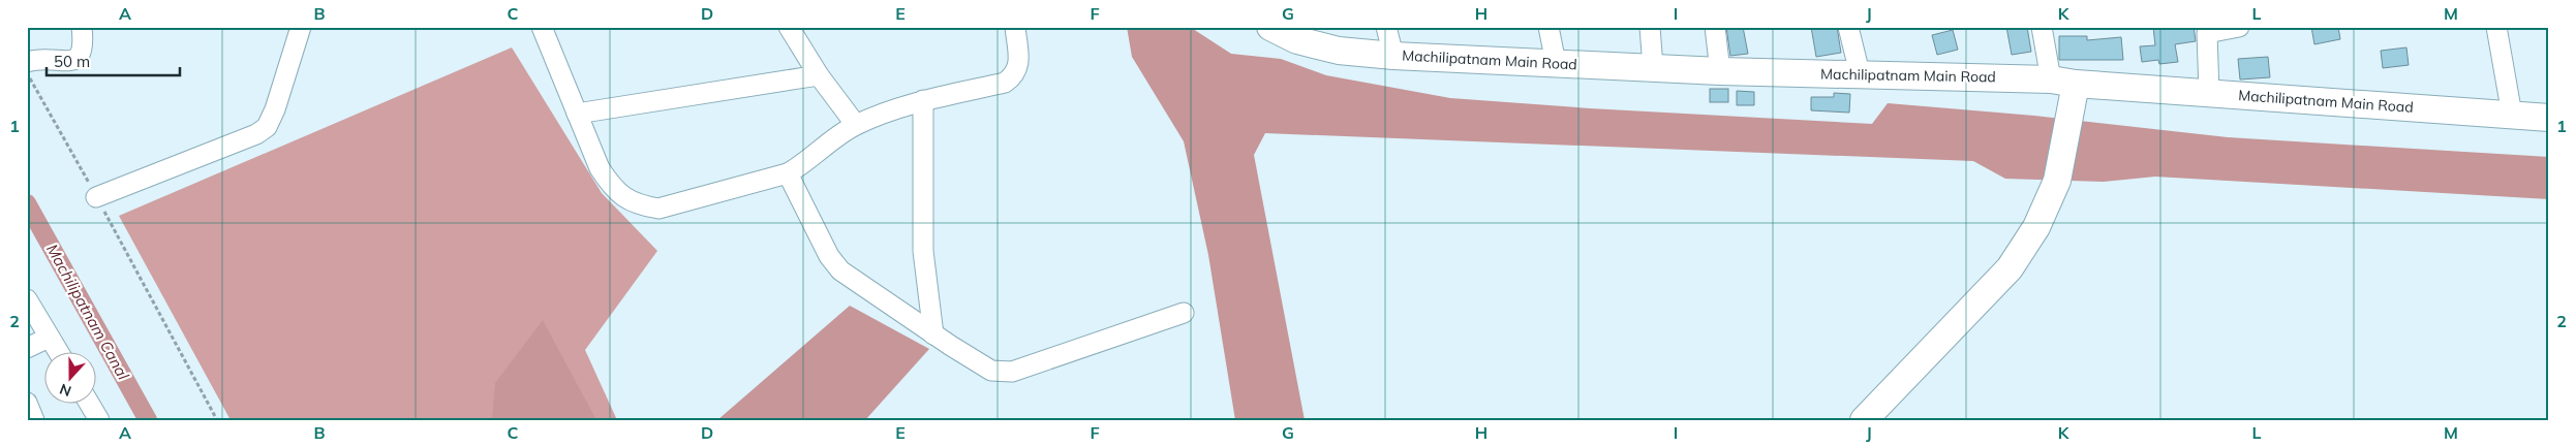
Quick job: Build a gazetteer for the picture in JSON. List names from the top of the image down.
{
  "streets": {
    "main road": ["Machilipatnam Main Road"]
  },
  "water": ["Machilipatnam Canal"],
  "scale_bar": "50 m",
  "north": "bottom",
  "grid": {
    "columns": [
      "A",
      "B",
      "C",
      "D",
      "E",
      "F",
      "G",
      "H",
      "I",
      "J",
      "K",
      "L",
      "M"
    ],
    "rows": ["1", "2"]
  }
}
